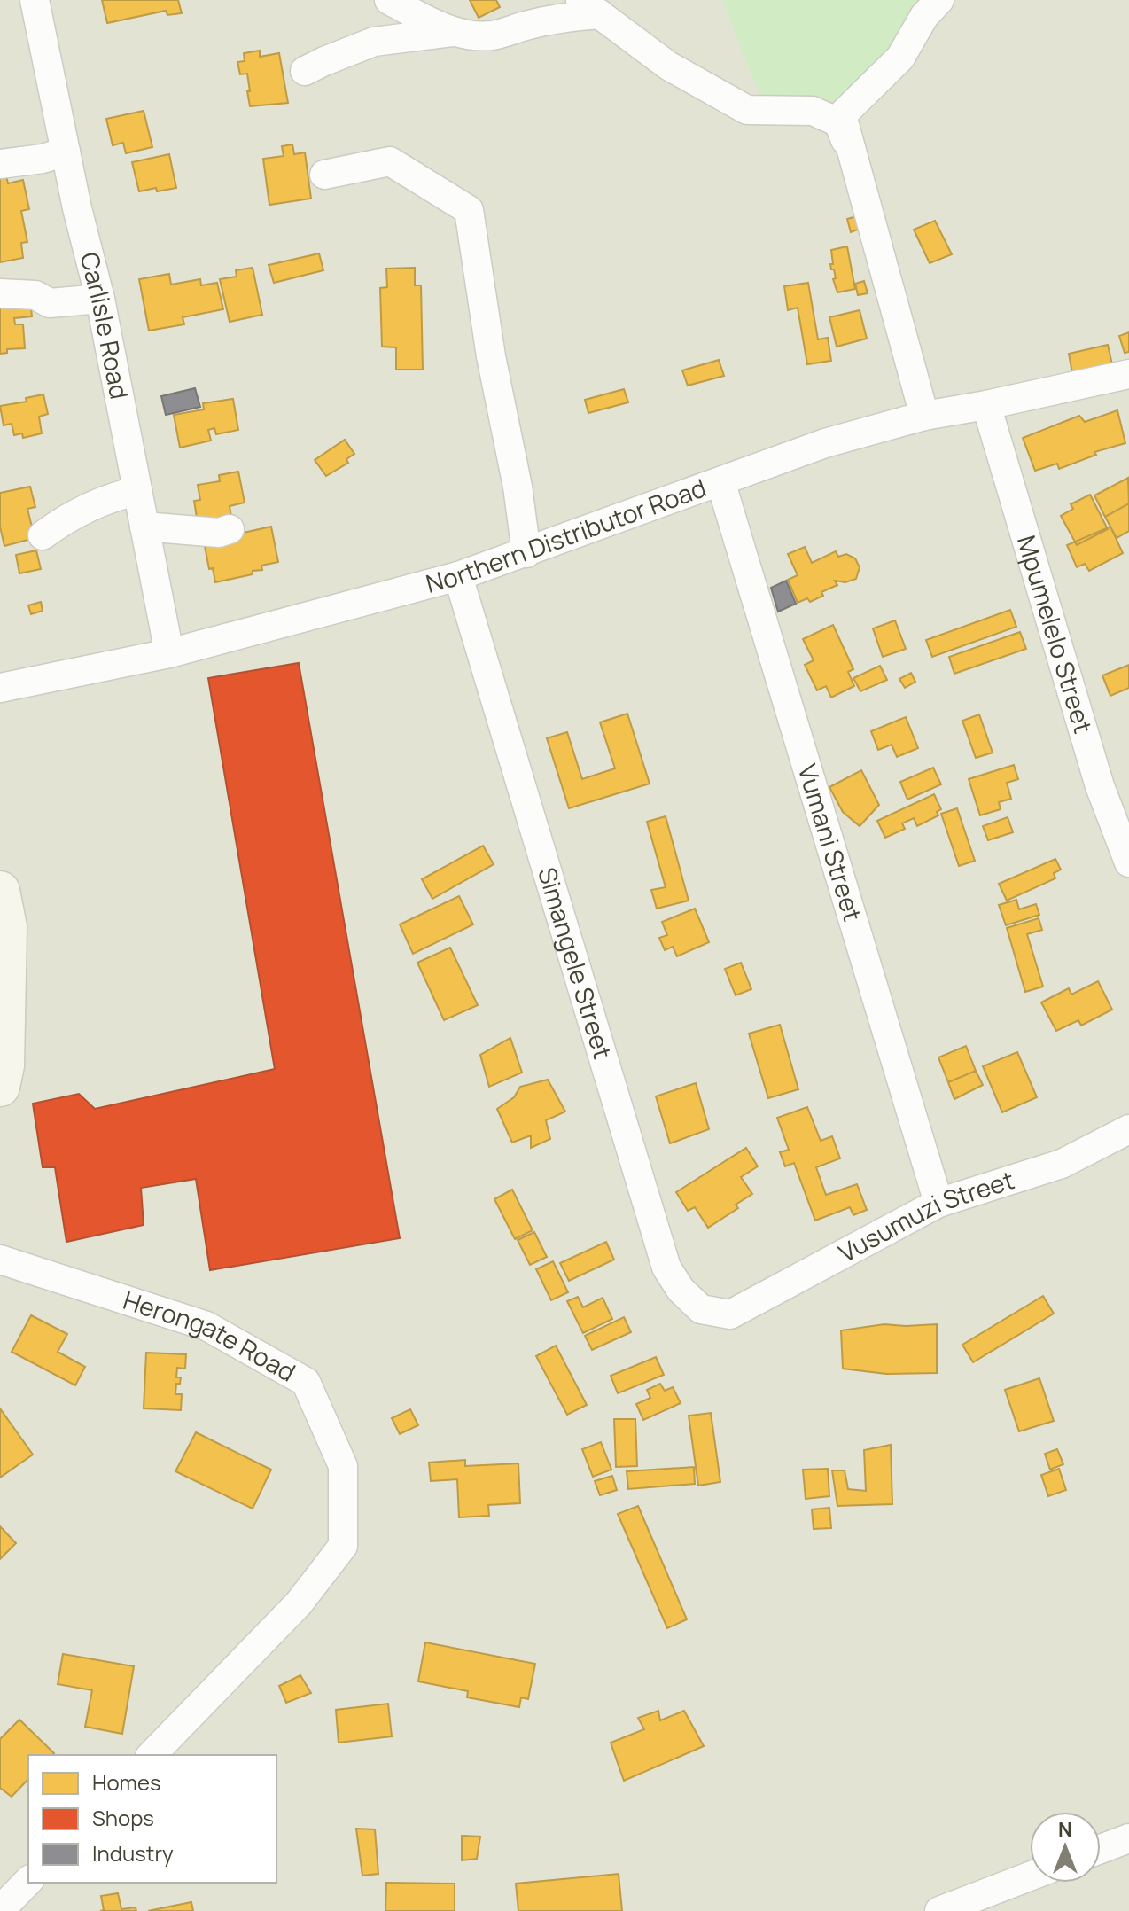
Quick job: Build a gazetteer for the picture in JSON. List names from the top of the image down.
{
  "streets": {
    "street": [
      "Carlisle Road",
      "Northern Distributor Road",
      "Mpumelelo Street",
      "Vumani Street",
      "Simangele Street",
      "Vusumuzi Street",
      "Herongate Road"
    ]
  },
  "crossings": [
    ["Carlisle Road", "Northern Distributor Road"],
    ["Northern Distributor Road", "Mpumelelo Street"],
    ["Northern Distributor Road", "Vumani Street"],
    ["Northern Distributor Road", "Simangele Street"],
    ["Vumani Street", "Vusumuzi Street"],
    ["Simangele Street", "Vusumuzi Street"]
  ],
  "legend": ["Homes", "Shops", "Industry"],
  "north": "top"
}
